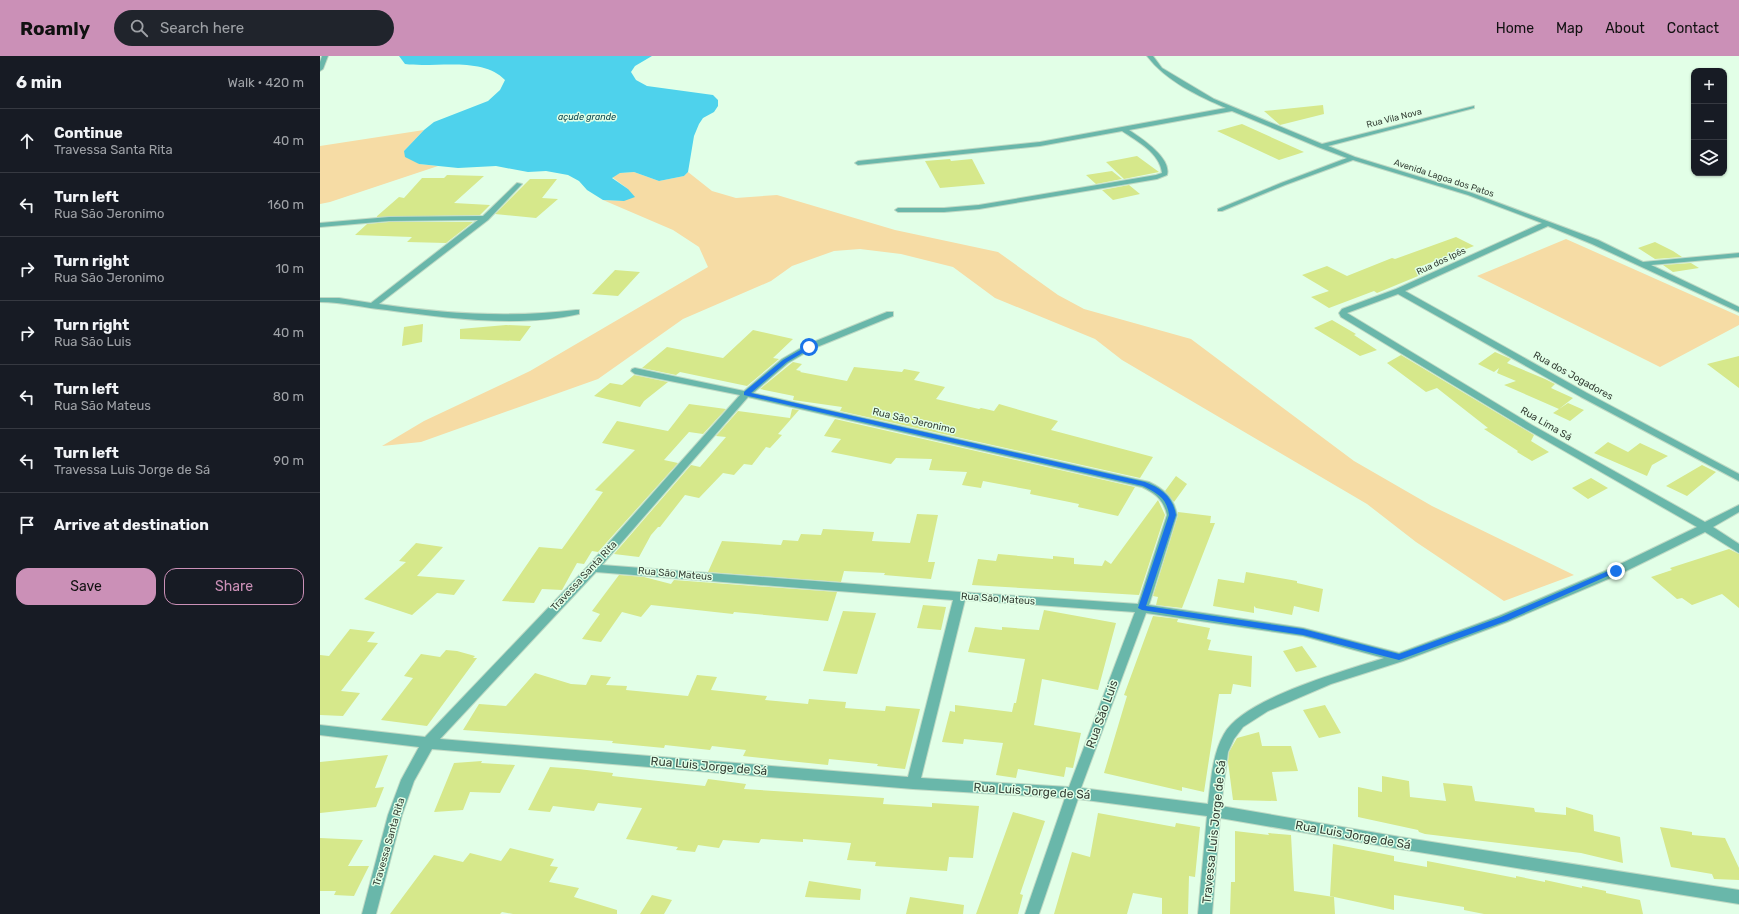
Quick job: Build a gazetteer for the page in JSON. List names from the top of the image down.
{
  "streets": {
    "street": [
      "Rua Vila Nova",
      "Avenida Lagoa dos Patos",
      "Rua dos Ipês",
      "Rua dos Jogadores",
      "Rua São Jeronimo",
      "Rua Lima Sá",
      "Rua São Mateus",
      "Travessa Santa Rita",
      "Rua São Luis",
      "Rua Luis Jorge de Sá",
      "Travessa Luis Jorge de Sá"
    ]
  },
  "crossings": [
    ["Rua Vila Nova", "Avenida Lagoa dos Patos"],
    ["Avenida Lagoa dos Patos", "Rua dos Ipês"],
    ["Rua dos Ipês", "Rua dos Jogadores"],
    ["Rua dos Ipês", "Rua Lima Sá"],
    ["Rua São Jeronimo", "Travessa Santa Rita"],
    ["Rua São Jeronimo", "Rua São Luis"],
    ["Rua Lima Sá", "Travessa Luis Jorge de Sá"],
    ["Rua São Mateus", "Travessa Santa Rita"],
    ["Rua São Mateus", "Rua São Luis"],
    ["Rua São Mateus", "Travessa Luis Jorge de Sá"],
    ["Travessa Santa Rita", "Rua Luis Jorge de Sá"],
    ["Rua São Luis", "Rua Luis Jorge de Sá"],
    ["Rua Luis Jorge de Sá", "Travessa Luis Jorge de Sá"]
  ],
  "water": ["açude grande"],
  "page": {
    "header": "Roamly",
    "search": "Search here",
    "nav": [
      "Home",
      "Map",
      "About",
      "Contact"
    ],
    "heading": ["6 min", "Walk · 420 m"],
    "map_buttons": ["+", "−"],
    "list": [
      ["Continue", "Travessa Santa Rita", "40 m"],
      ["Turn left", "Rua São Jeronimo", "160 m"],
      ["Turn right", "Rua São Jeronimo", "10 m"],
      ["Turn right", "Rua São Luis", "40 m"],
      ["Turn left", "Rua São Mateus", "80 m"],
      ["Turn left", "Travessa Luis Jorge de Sá", "90 m"],
      "Arrive at destination"
    ],
    "buttons": ["Save", "Share"]
  }
}
